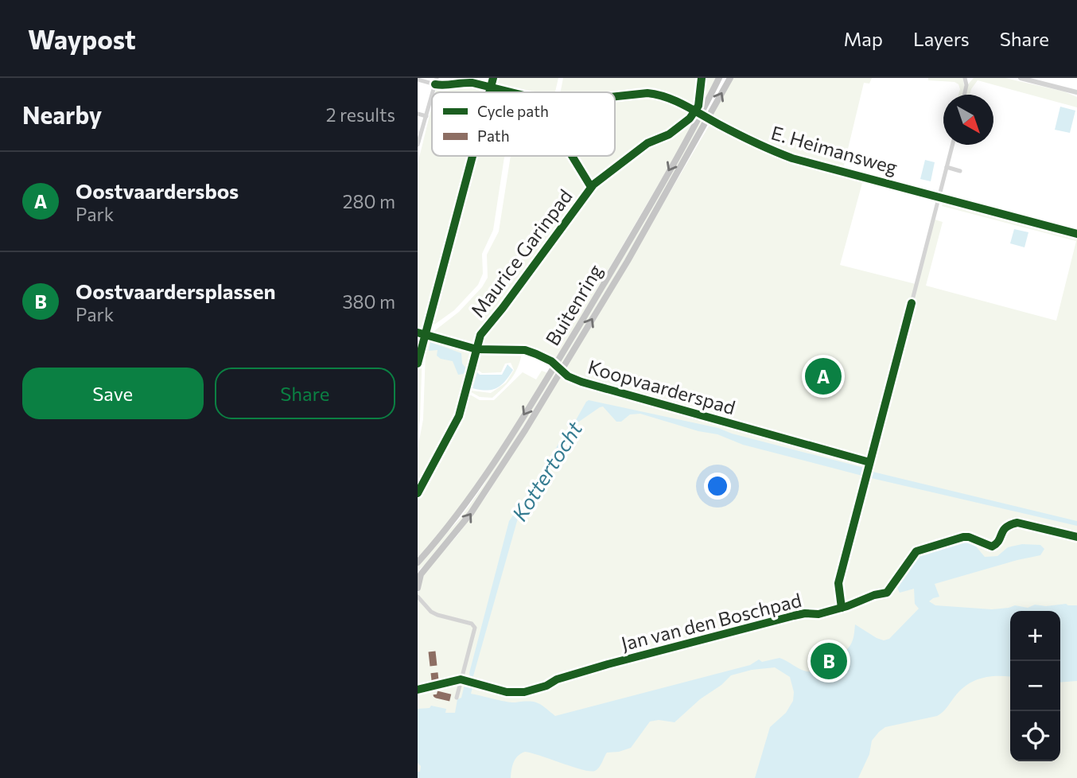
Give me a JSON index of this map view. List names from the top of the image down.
{
  "streets": {
    "highway": ["Buitenring"],
    "street": ["E. Heimansweg"],
    "cycle path": ["Maurice Garinpad", "Koopvaarderspad", "Jan van den Boschpad"]
  },
  "water": ["Kottertocht"],
  "legend": ["Cycle path", "Path"],
  "north": "bottom right",
  "page": {
    "header": "Waypost",
    "nav": ["Map", "Layers", "Share"],
    "heading": ["Nearby", "2 results"],
    "list": [
      {
        "mark": "A",
        "name": "Oostvaardersbos",
        "note": "Park",
        "value": "280 m"
      },
      {
        "mark": "B",
        "name": "Oostvaardersplassen",
        "note": "Park",
        "value": "380 m"
      }
    ],
    "buttons": ["Save", "Share"],
    "pins": ["A", "B"],
    "map_buttons": ["+", "−"]
  }
}
